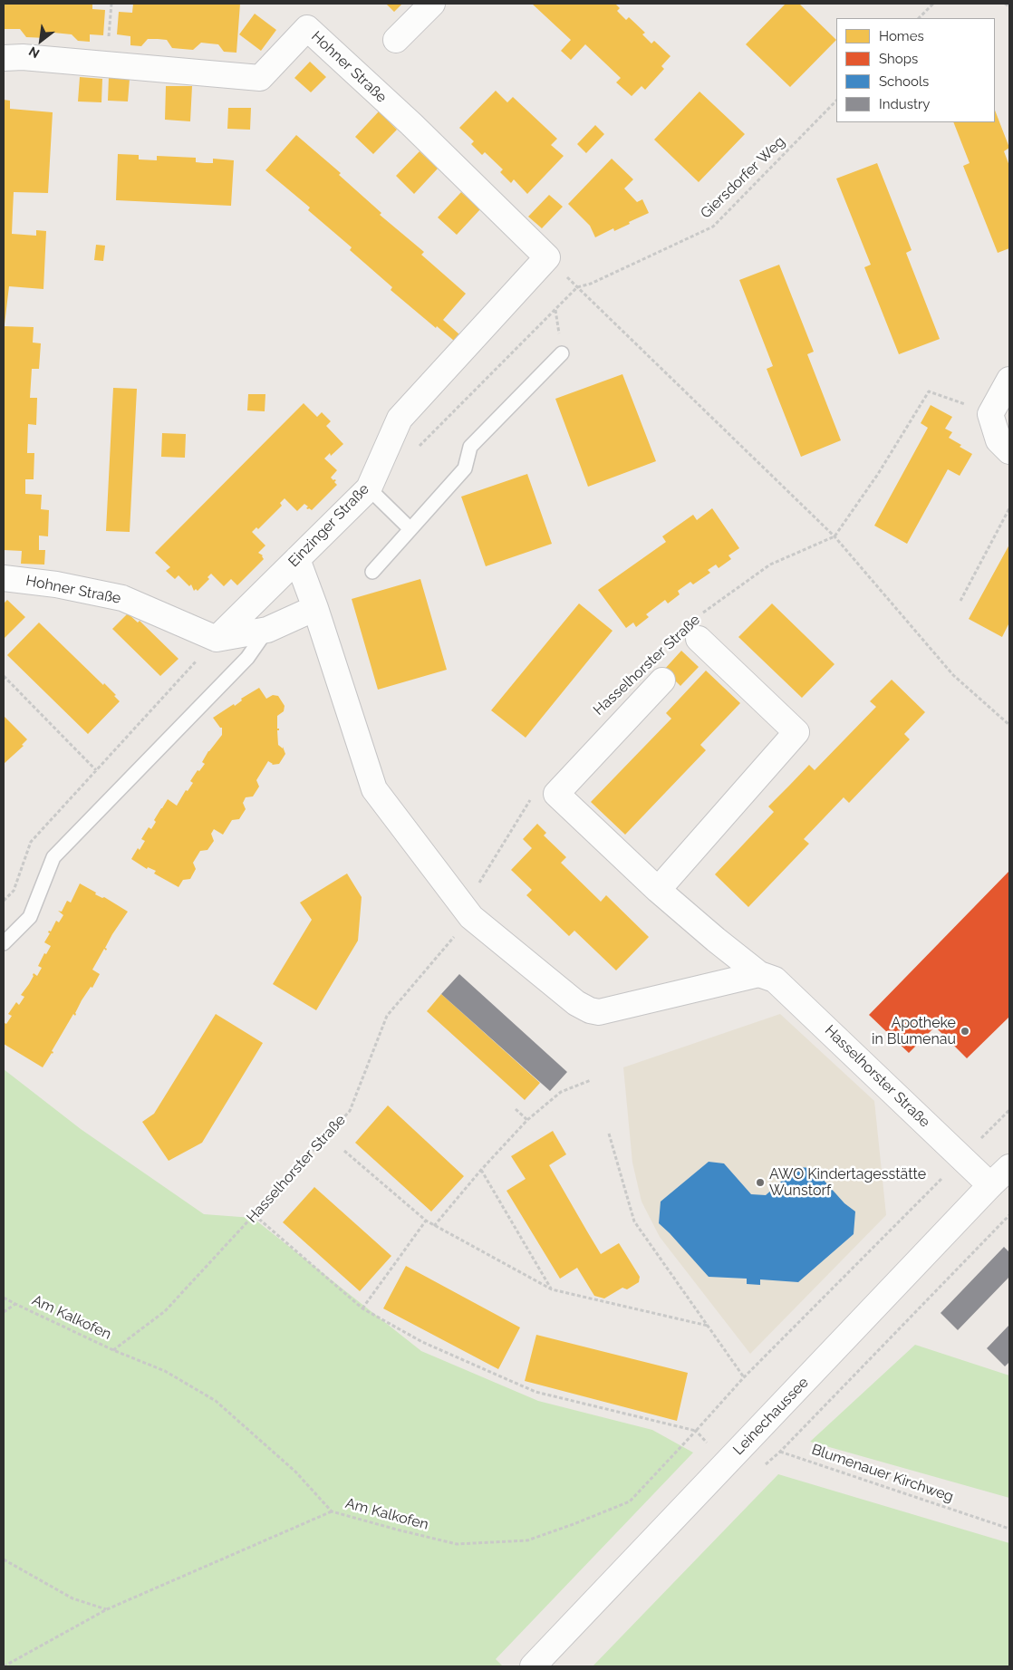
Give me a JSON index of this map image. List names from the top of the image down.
{
  "streets": {
    "street": [
      "Hohner Straße",
      "Einzinger Straße",
      "Hasselhorster Straße",
      "Leinechaussee"
    ],
    "path": ["Giersdorfer Weg", "Am Kalkofen", "Blumenauer Kirchweg"]
  },
  "crossings": [
    ["Hohner Straße", "Einzinger Straße"],
    ["Hasselhorster Straße", "Am Kalkofen"],
    ["Hasselhorster Straße", "Leinechaussee"],
    ["Leinechaussee", "Blumenauer Kirchweg"]
  ],
  "places": ["Apotheke in Blumenau", "AWO Kindertagesstätte Wunstorf"],
  "legend": [
    "Homes",
    "Shops",
    "Schools",
    "Industry"
  ],
  "north": "bottom left"
}
